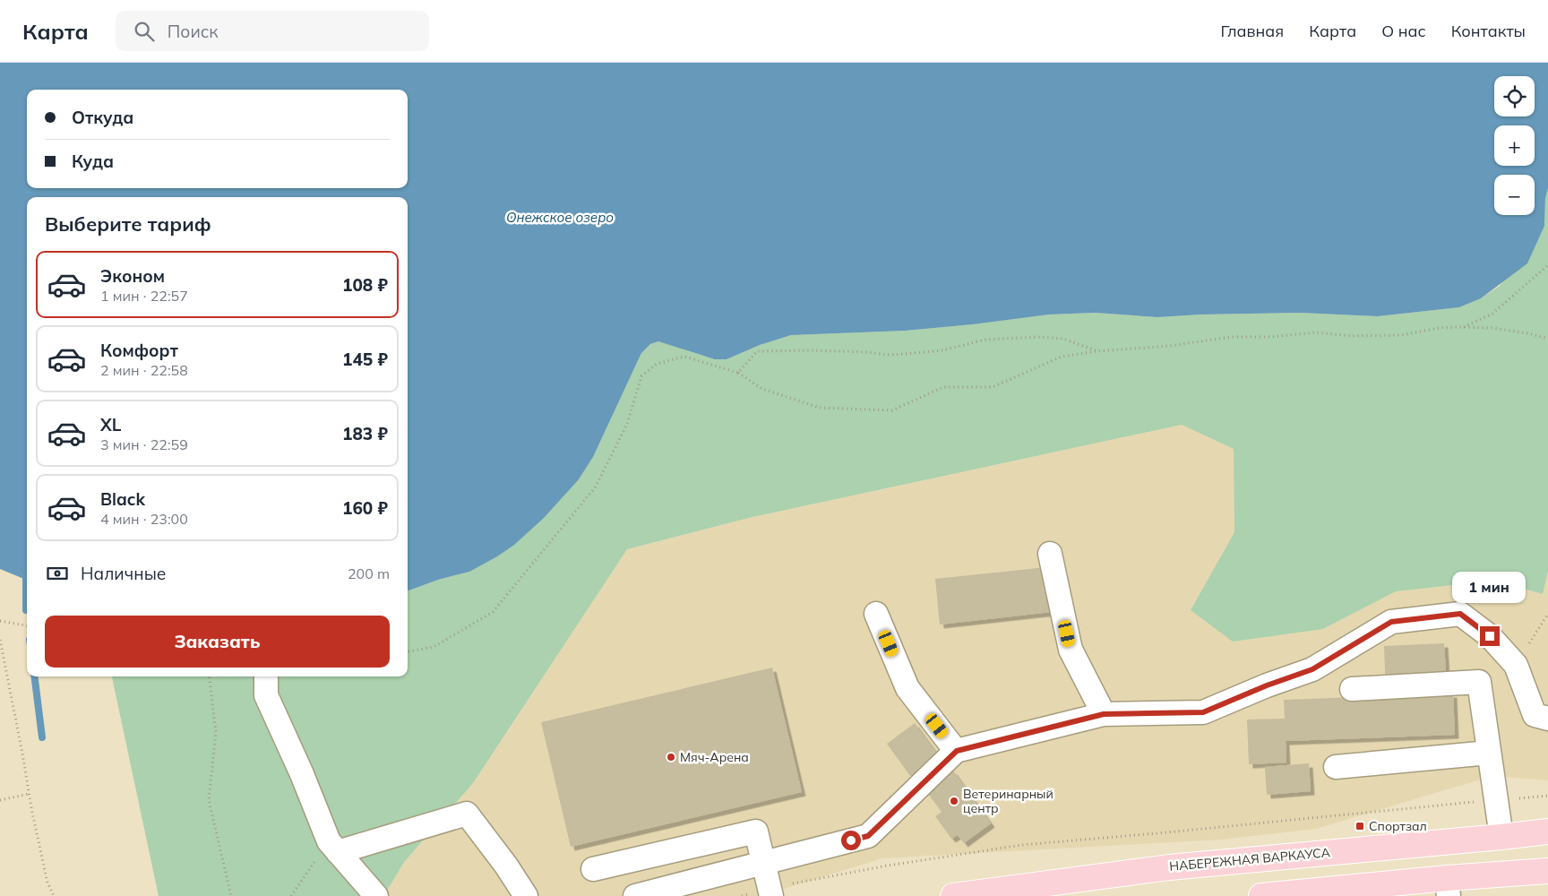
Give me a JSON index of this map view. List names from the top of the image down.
{
  "streets": {
    "main road": ["НАБЕРЕЖНАЯ ВАРКАУСА"]
  },
  "water": ["Онежское озеро"],
  "places": {
    "other": ["Мяч-Арена", "Ветеринарный центр"],
    "transit": ["Спортзал"]
  },
  "page": {
    "header": "Карта",
    "search": "Поиск",
    "nav": [
      "Главная",
      "Карта",
      "О нас",
      "Контакты"
    ],
    "map_buttons": ["+", "−"],
    "banner": ["Откуда", "Куда"],
    "heading": "Выберите тариф",
    "list": [
      {
        "name": "Эконом",
        "note": "1 мин · 22:57",
        "value": "108 ₽"
      },
      {
        "name": "Комфорт",
        "note": "2 мин · 22:58",
        "value": "145 ₽"
      },
      {
        "name": "XL",
        "note": "3 мин · 22:59",
        "value": "183 ₽"
      },
      {
        "name": "Black",
        "note": "4 мин · 23:00",
        "value": "160 ₽"
      }
    ],
    "pay": ["Наличные", "200 m"],
    "bubble": "1 мин",
    "buttons": "Заказать"
  }
}
